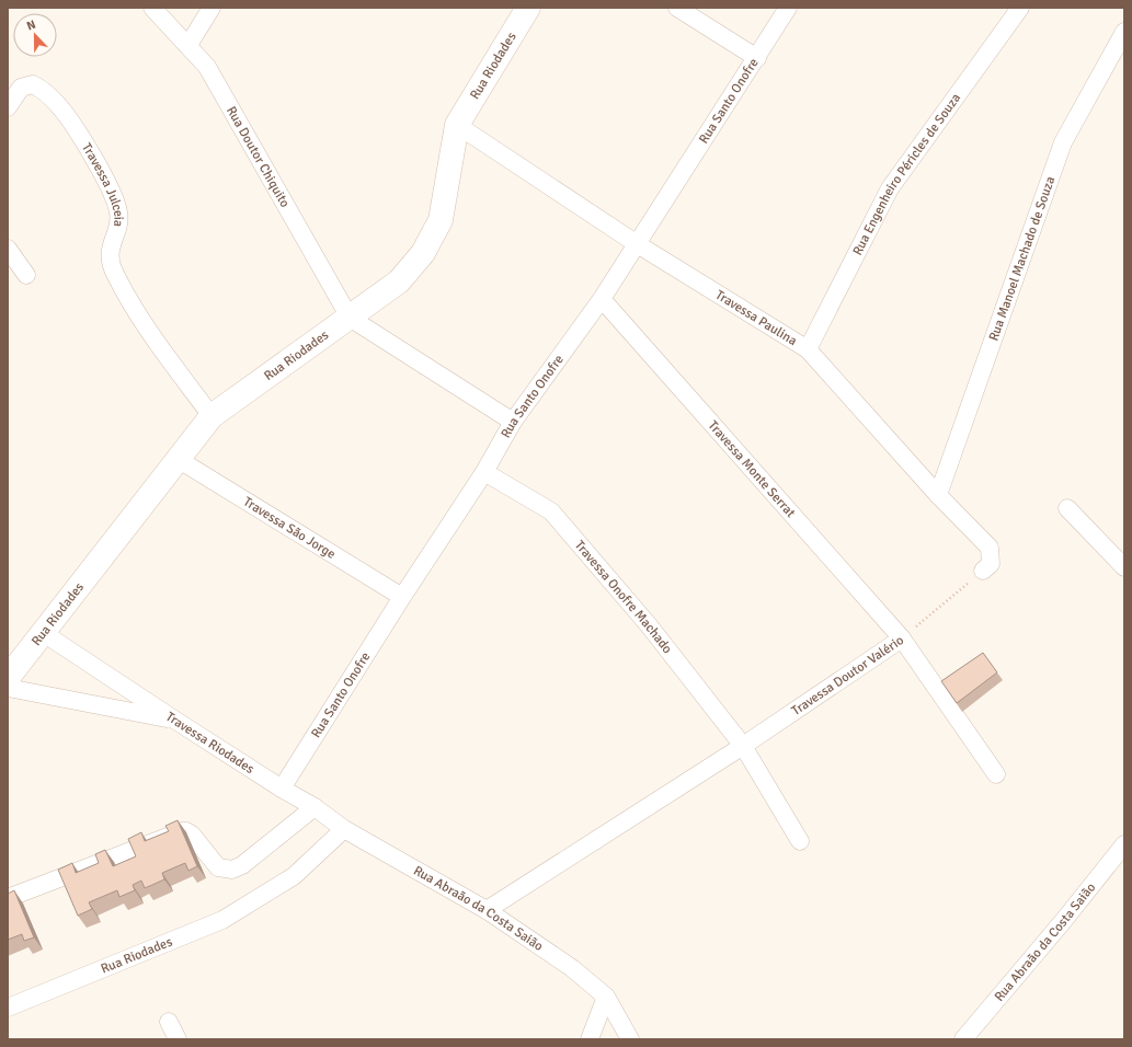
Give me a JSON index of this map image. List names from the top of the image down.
{
  "streets": {
    "street": [
      "Rua Riodades",
      "Rua Santo Onofre",
      "Rua Doutor Chiquito",
      "Rua Engenheiro Péricles de Souza",
      "Travessa Julceia",
      "Rua Manoel Machado de Souza",
      "Travessa Paulina",
      "Travessa Monte Serrat",
      "Travessa São Jorge",
      "Travessa Onofre Machado",
      "Travessa Doutor Valério",
      "Travessa Riodades",
      "Rua Abraão da Costa Saião"
    ]
  },
  "crossings": [
    ["Rua Riodades", "Rua Doutor Chiquito"],
    ["Rua Riodades", "Travessa Julceia"],
    ["Rua Riodades", "Travessa Paulina"],
    ["Rua Riodades", "Travessa São Jorge"],
    ["Rua Riodades", "Travessa Riodades"],
    ["Rua Riodades", "Rua Abraão da Costa Saião"],
    ["Rua Santo Onofre", "Travessa Paulina"],
    ["Rua Santo Onofre", "Travessa Monte Serrat"],
    ["Rua Santo Onofre", "Travessa São Jorge"],
    ["Rua Santo Onofre", "Travessa Onofre Machado"],
    ["Rua Santo Onofre", "Travessa Riodades"],
    ["Rua Engenheiro Péricles de Souza", "Travessa Paulina"],
    ["Rua Manoel Machado de Souza", "Travessa Paulina"],
    ["Travessa Monte Serrat", "Travessa Doutor Valério"],
    ["Travessa Onofre Machado", "Travessa Doutor Valério"],
    ["Travessa Doutor Valério", "Rua Abraão da Costa Saião"],
    ["Travessa Riodades", "Rua Abraão da Costa Saião"]
  ],
  "north": "top"
}
